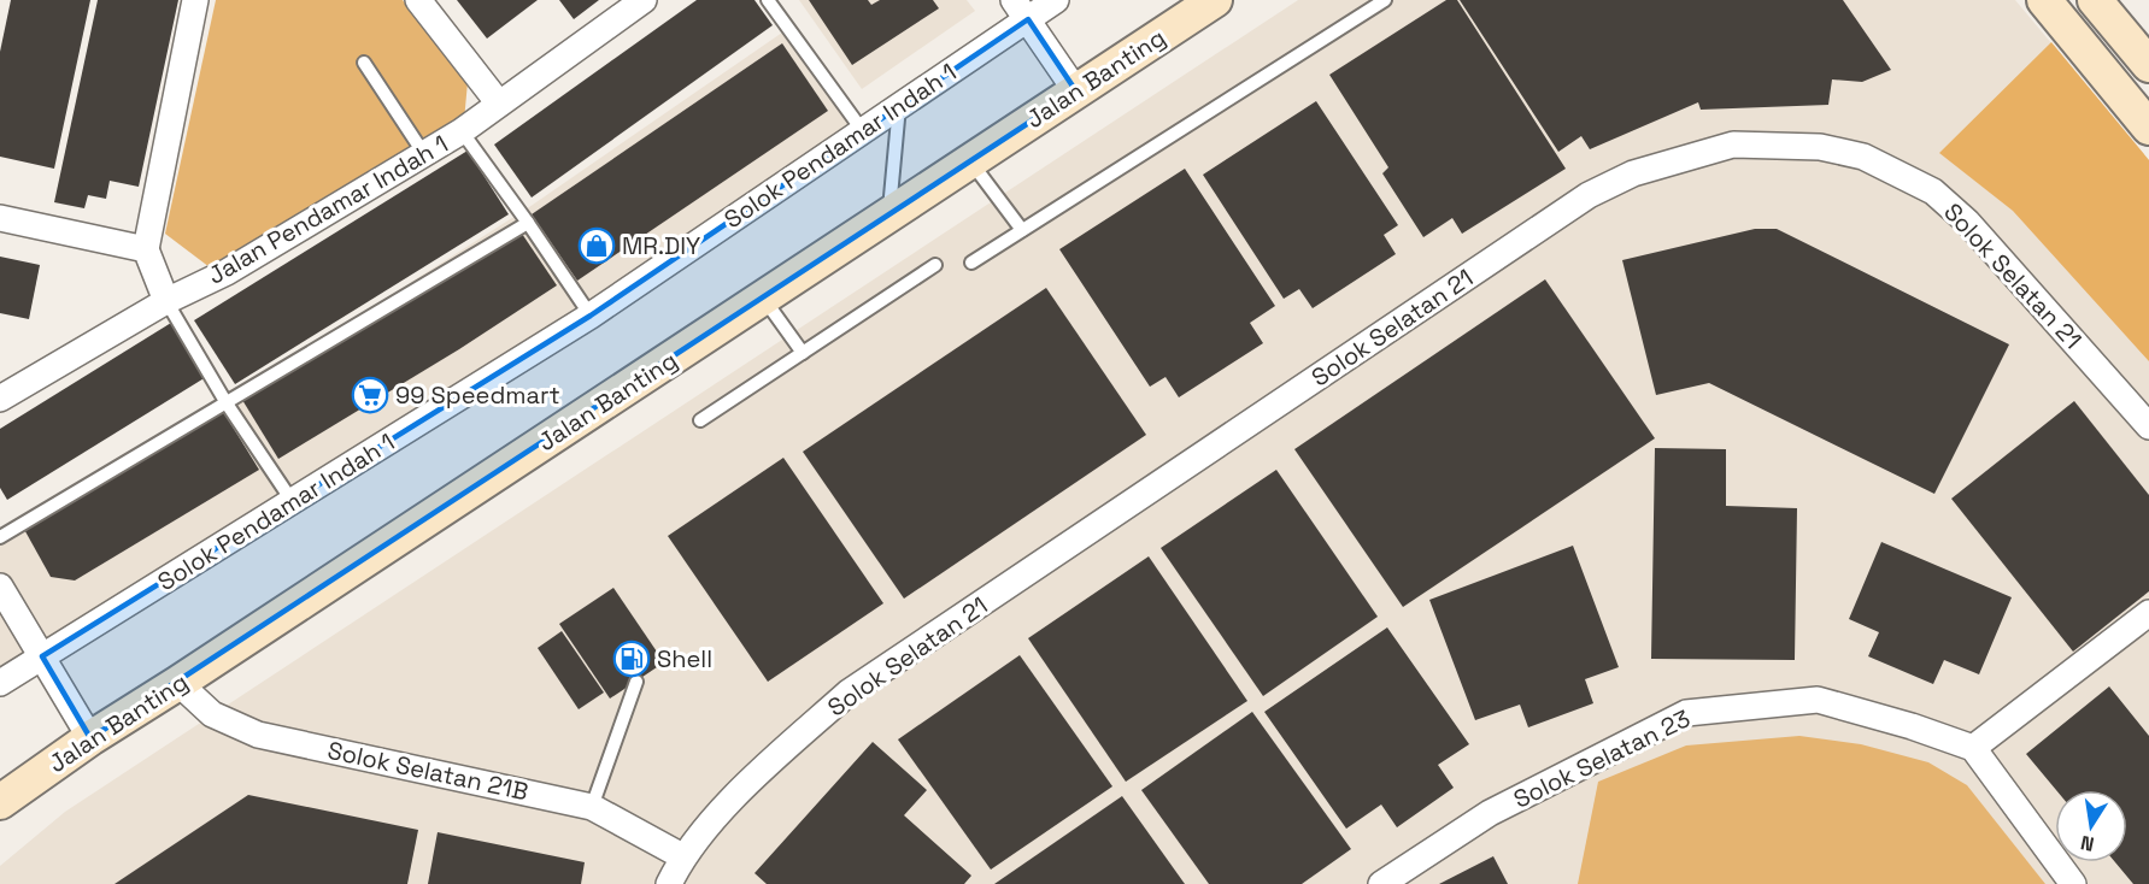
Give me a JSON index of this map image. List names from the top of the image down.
{
  "streets": {
    "main road": ["Jalan Banting"],
    "street": [
      "Solok Pendamar Indah 1",
      "Jalan Pendamar Indah 1",
      "Solok Selatan 21",
      "Solok Selatan 23",
      "Solok Selatan 21B"
    ]
  },
  "crossings": [
    ["Jalan Banting", "Solok Selatan 21B"],
    ["Solok Selatan 21", "Solok Selatan 21B"]
  ],
  "places": {
    "shop": ["MR.DIY"],
    "supermarket": ["99 Speedmart"],
    "fuel station": ["Shell"]
  },
  "north": "bottom"
}
